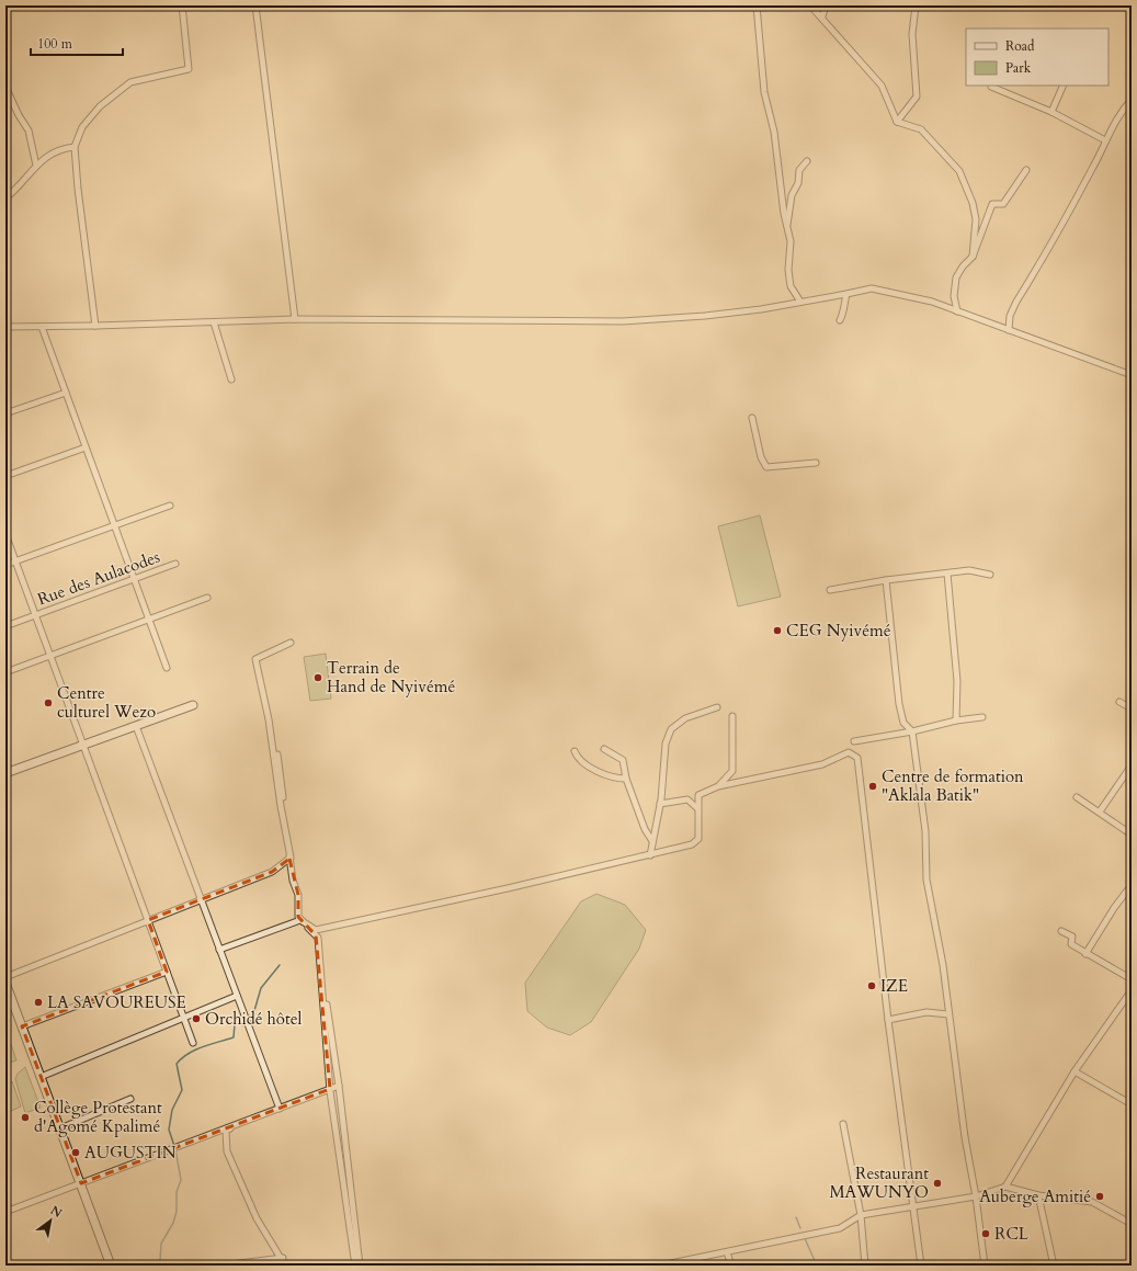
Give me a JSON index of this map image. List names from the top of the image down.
{
  "streets": {
    "street": ["Rue des Aulacodes"]
  },
  "places": [
    "CEG Nyivémé",
    "Terrain de Hand de Nyivémé",
    "Centre culturel Wezo",
    "Centre de formation \"Aklala Batik\"",
    "IZE",
    "LA SAVOUREUSE",
    "Orchidé hôtel",
    "Collège Protestant d'Agomé Kpalimé",
    "AUGUSTIN",
    "Restaurant MAWUNYO",
    "Auberge Amitié",
    "RCL"
  ],
  "legend": ["Road", "Park"],
  "scale_bar": "100 m",
  "north": "top right"
}
